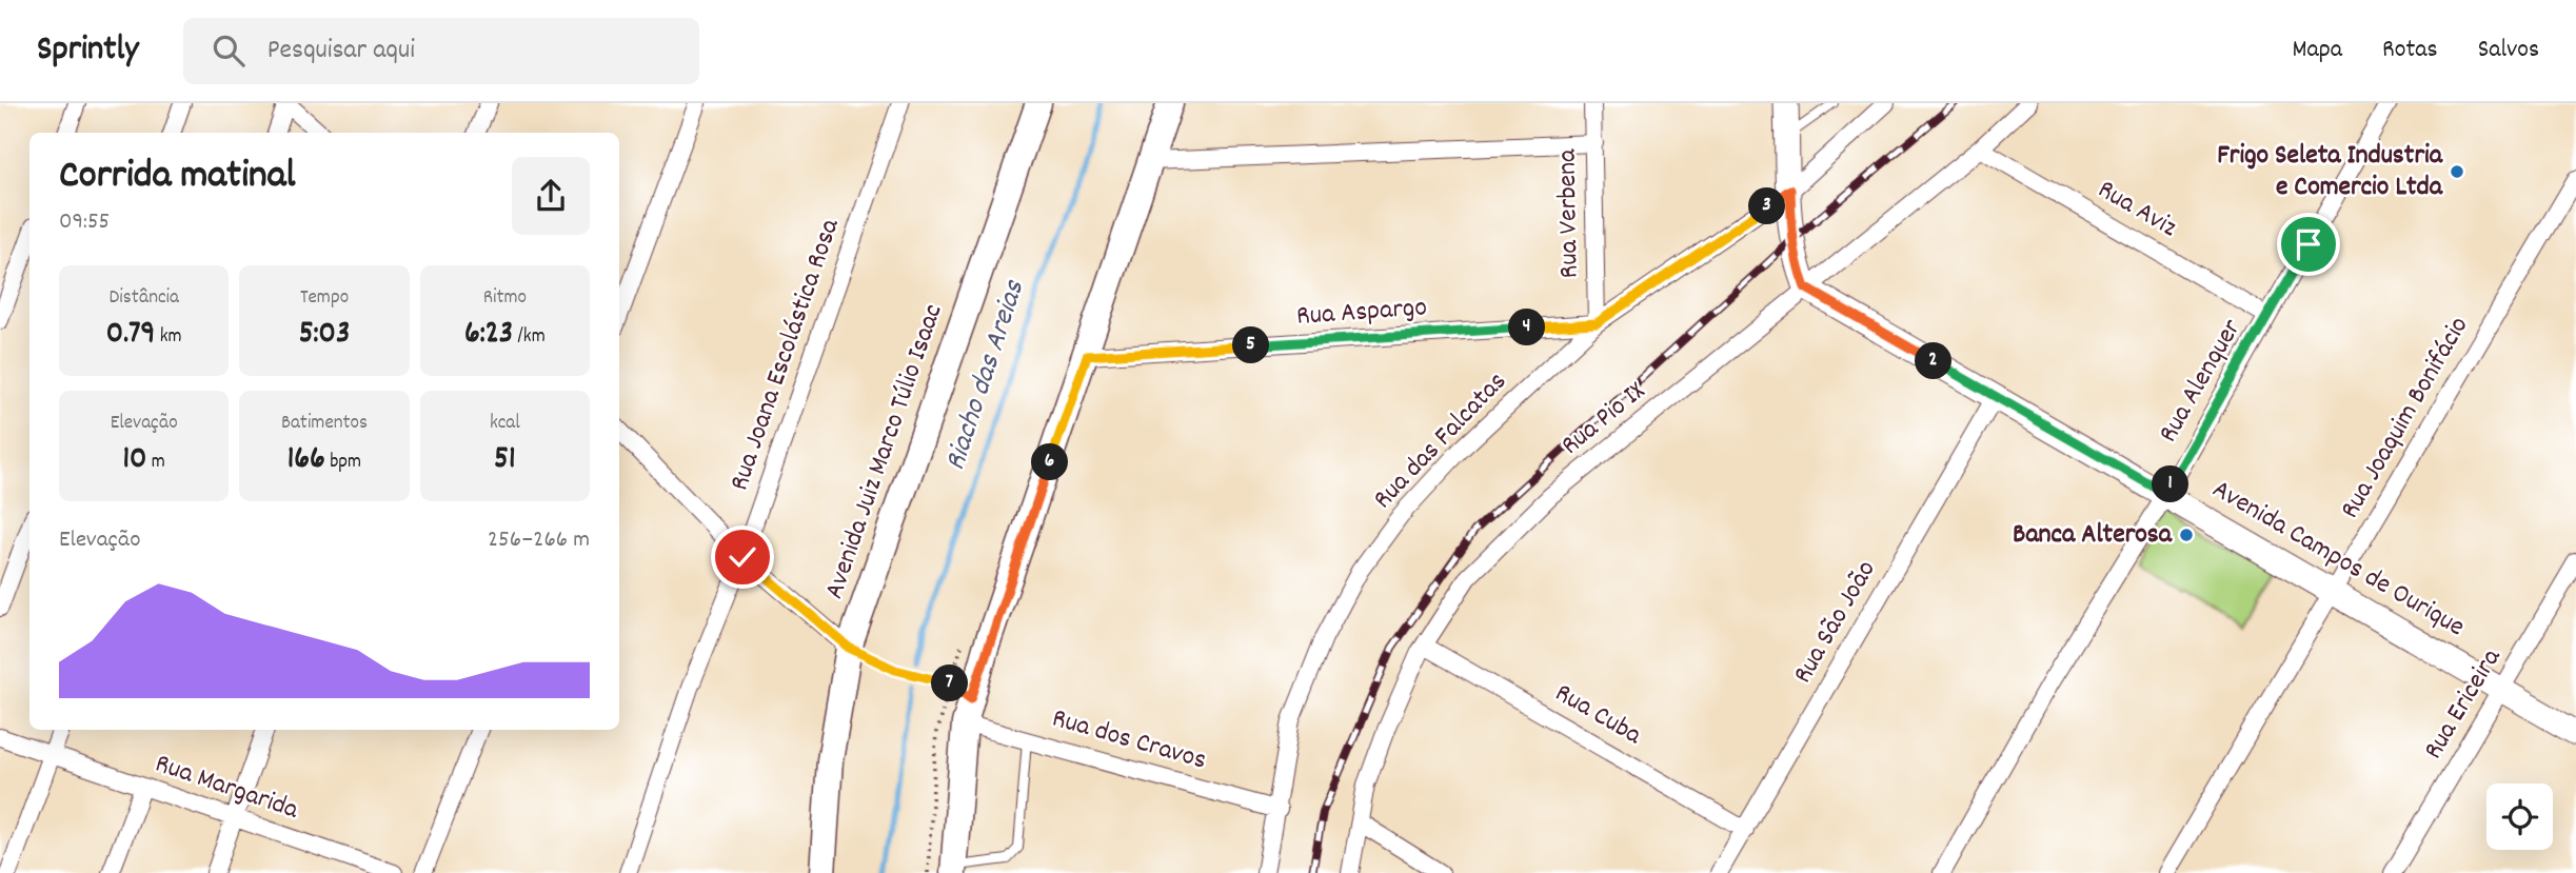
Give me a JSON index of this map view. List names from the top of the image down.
{
  "streets": {
    "main road": ["Avenida Juiz Marco Túlio Isaac", "Avenida Campos de Ourique"],
    "street": [
      "Rua Aviz",
      "Rua Verbena",
      "Rua Aspargo",
      "Rua Joana Escolástica Rosa",
      "Rua Alenquer",
      "Rua Joaquim Bonifácio",
      "Rua Pio IX",
      "Rua das Falcatas",
      "Rua São João",
      "Rua Ericeira",
      "Rua Cuba",
      "Rua dos Cravos",
      "Rua Margarida"
    ]
  },
  "crossings": [
    ["Rua Aviz", "Rua Alenquer"],
    ["Rua Aviz", "Rua Pio IX"],
    ["Rua Verbena", "Rua Aspargo"],
    ["Rua Verbena", "Rua das Falcatas"],
    ["Rua Aspargo", "Rua das Falcatas"],
    ["Rua Alenquer", "Avenida Campos de Ourique"],
    ["Rua Joaquim Bonifácio", "Avenida Campos de Ourique"],
    ["Rua Pio IX", "Avenida Campos de Ourique"],
    ["Rua Pio IX", "Rua Cuba"],
    ["Rua das Falcatas", "Rua dos Cravos"],
    ["Avenida Campos de Ourique", "Rua São João"],
    ["Avenida Campos de Ourique", "Rua Ericeira"],
    ["Rua São João", "Rua Cuba"]
  ],
  "water": ["Riacho das Areias"],
  "places": ["Frigo Seleta Industria e Comercio Ltda", "Banca Alterosa"],
  "page": {
    "header": "Sprintly",
    "search": "Pesquisar aqui",
    "nav": ["Mapa", "Rotas", "Salvos"],
    "heading": ["Corrida matinal", "09:55"],
    "pins": [
      "3",
      "4",
      "5",
      "2",
      "6",
      "1",
      "7"
    ],
    "stats": [
      ["Distância", "0.79 km"],
      ["Tempo", "5:03"],
      ["Ritmo", "6:23 /km"],
      ["Elevação", "10 m"],
      ["Batimentos", "166 bpm"],
      ["kcal", "51"]
    ],
    "chart": ["Elevação", "256–266 m"]
  }
}
